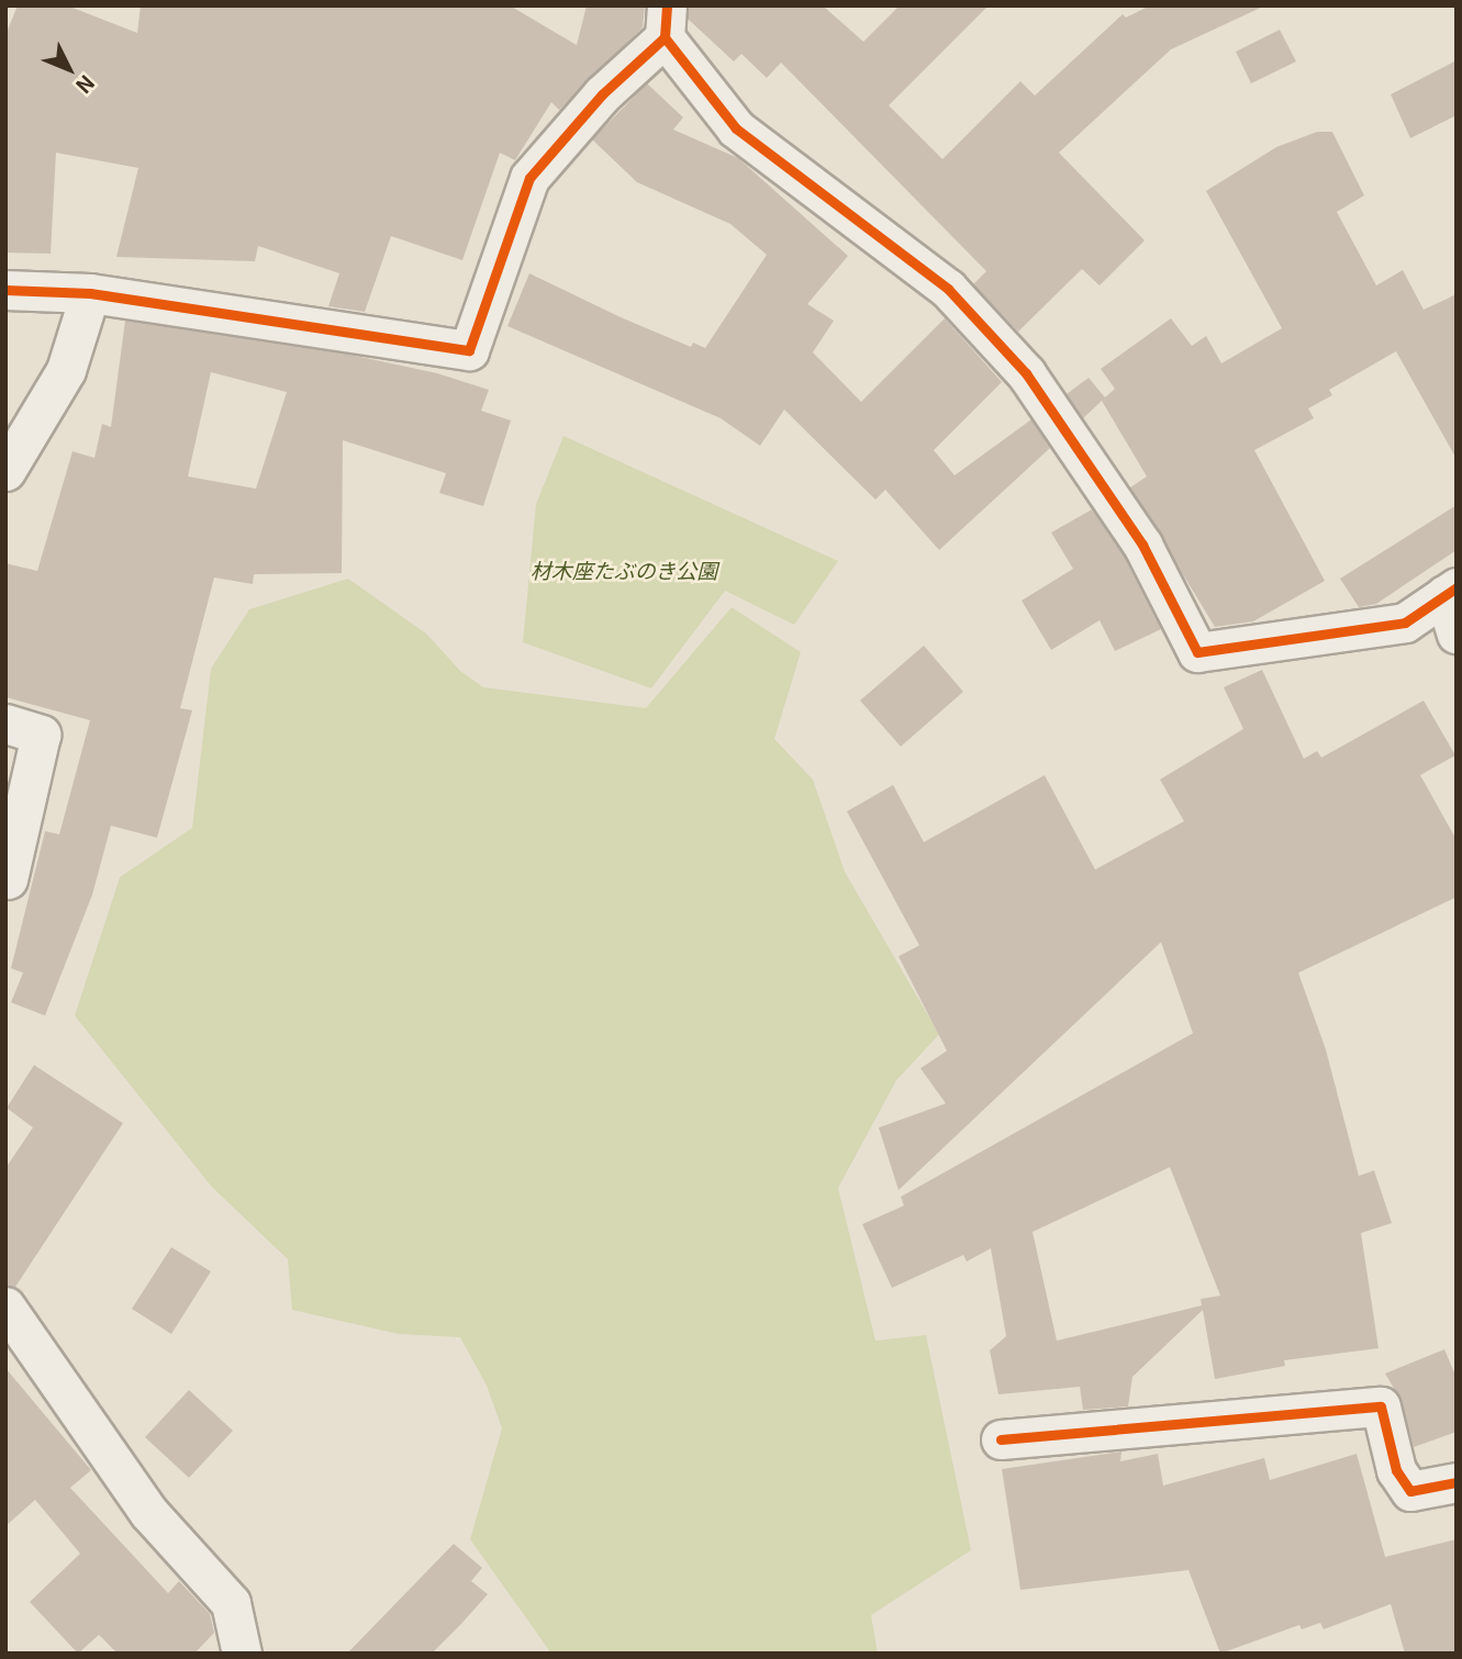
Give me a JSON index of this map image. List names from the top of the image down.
{
  "parks": ["材木座たぶのき公園"],
  "north": "bottom right"
}
